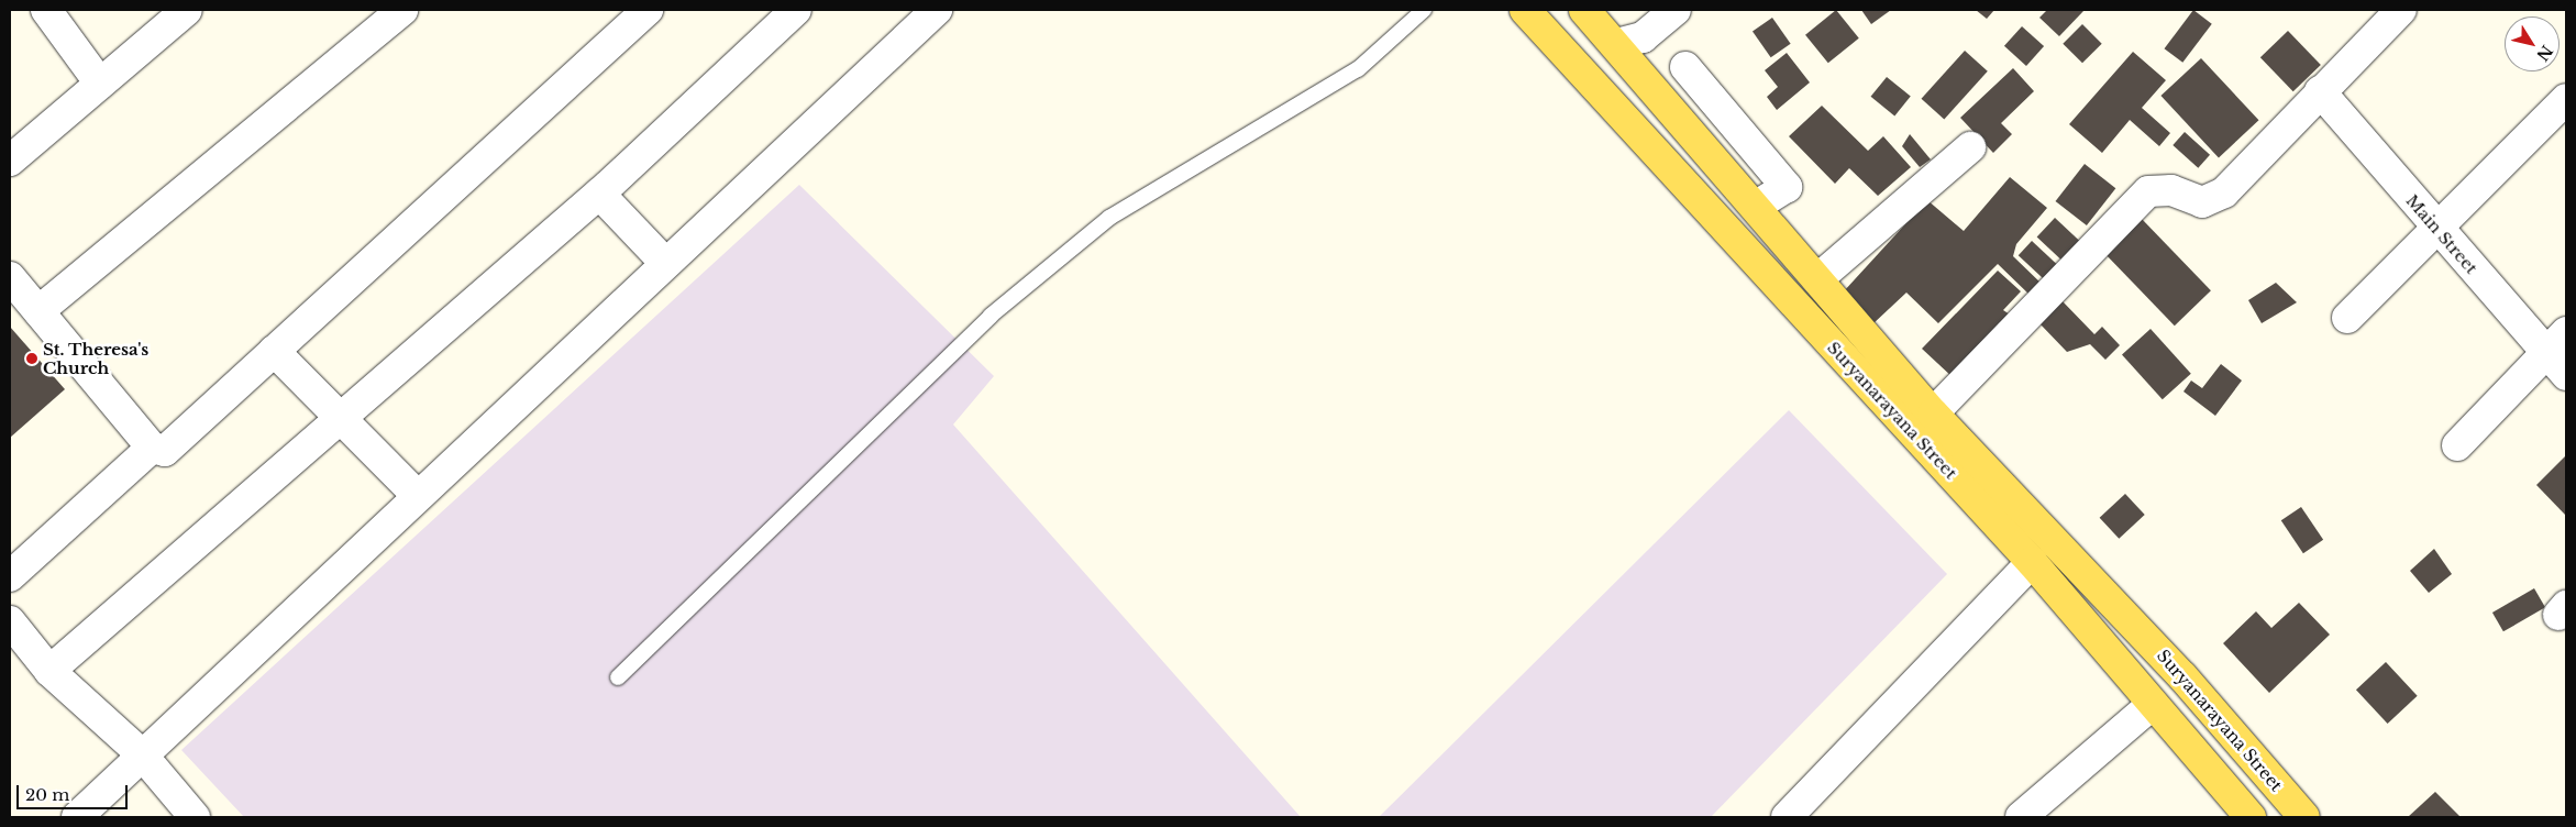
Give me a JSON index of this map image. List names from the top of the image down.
{
  "streets": {
    "main road": ["Suryanarayana Street"],
    "street": ["Main Street"]
  },
  "places": ["St. Theresa's Church"],
  "scale_bar": "20 m",
  "north": "bottom right"
}
